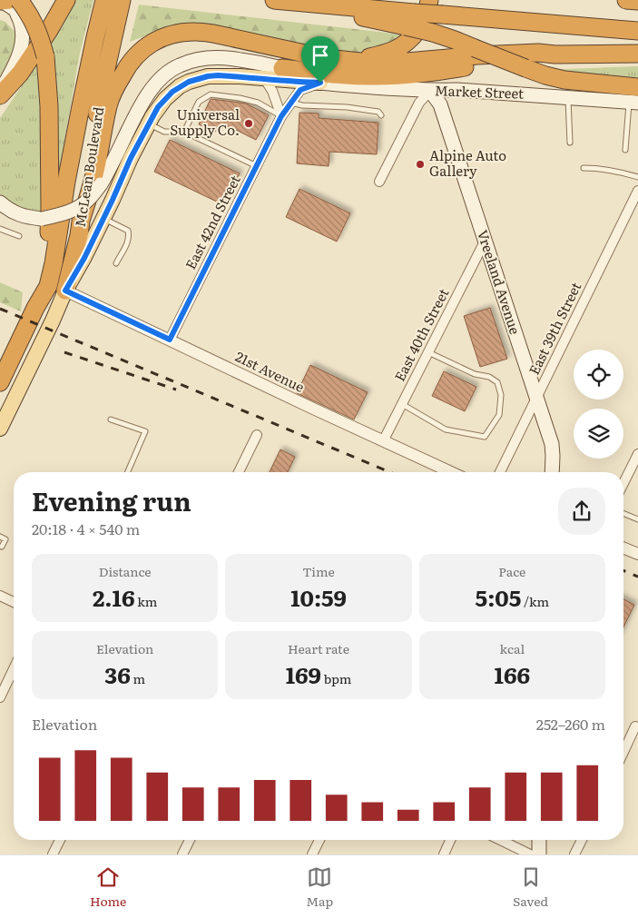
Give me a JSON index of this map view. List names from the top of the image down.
{
  "streets": {
    "highway": ["McLean Boulevard"],
    "main road": ["Market Street", "Vreeland Avenue"],
    "street": [
      "East 42nd Street",
      "East 39th Street",
      "East 40th Street",
      "21st Avenue"
    ]
  },
  "crossings": [
    ["Market Street", "East 42nd Street"],
    ["Market Street", "Vreeland Avenue"],
    ["McLean Boulevard", "21st Avenue"],
    ["East 42nd Street", "21st Avenue"],
    ["Vreeland Avenue", "East 39th Street"],
    ["Vreeland Avenue", "East 40th Street"],
    ["East 40th Street", "21st Avenue"]
  ],
  "places": ["Universal Supply Co.", "Alpine Auto Gallery"],
  "page": {
    "heading": ["Evening run", "20:18 · 4 × 540 m"],
    "stats": [
      ["Distance", "2.16 km"],
      ["Time", "10:59"],
      ["Pace", "5:05 /km"],
      ["Elevation", "36 m"],
      ["Heart rate", "169 bpm"],
      ["kcal", "166"]
    ],
    "chart": ["Elevation", "252–260 m"],
    "tabs": ["Home", "Map", "Saved"]
  }
}
